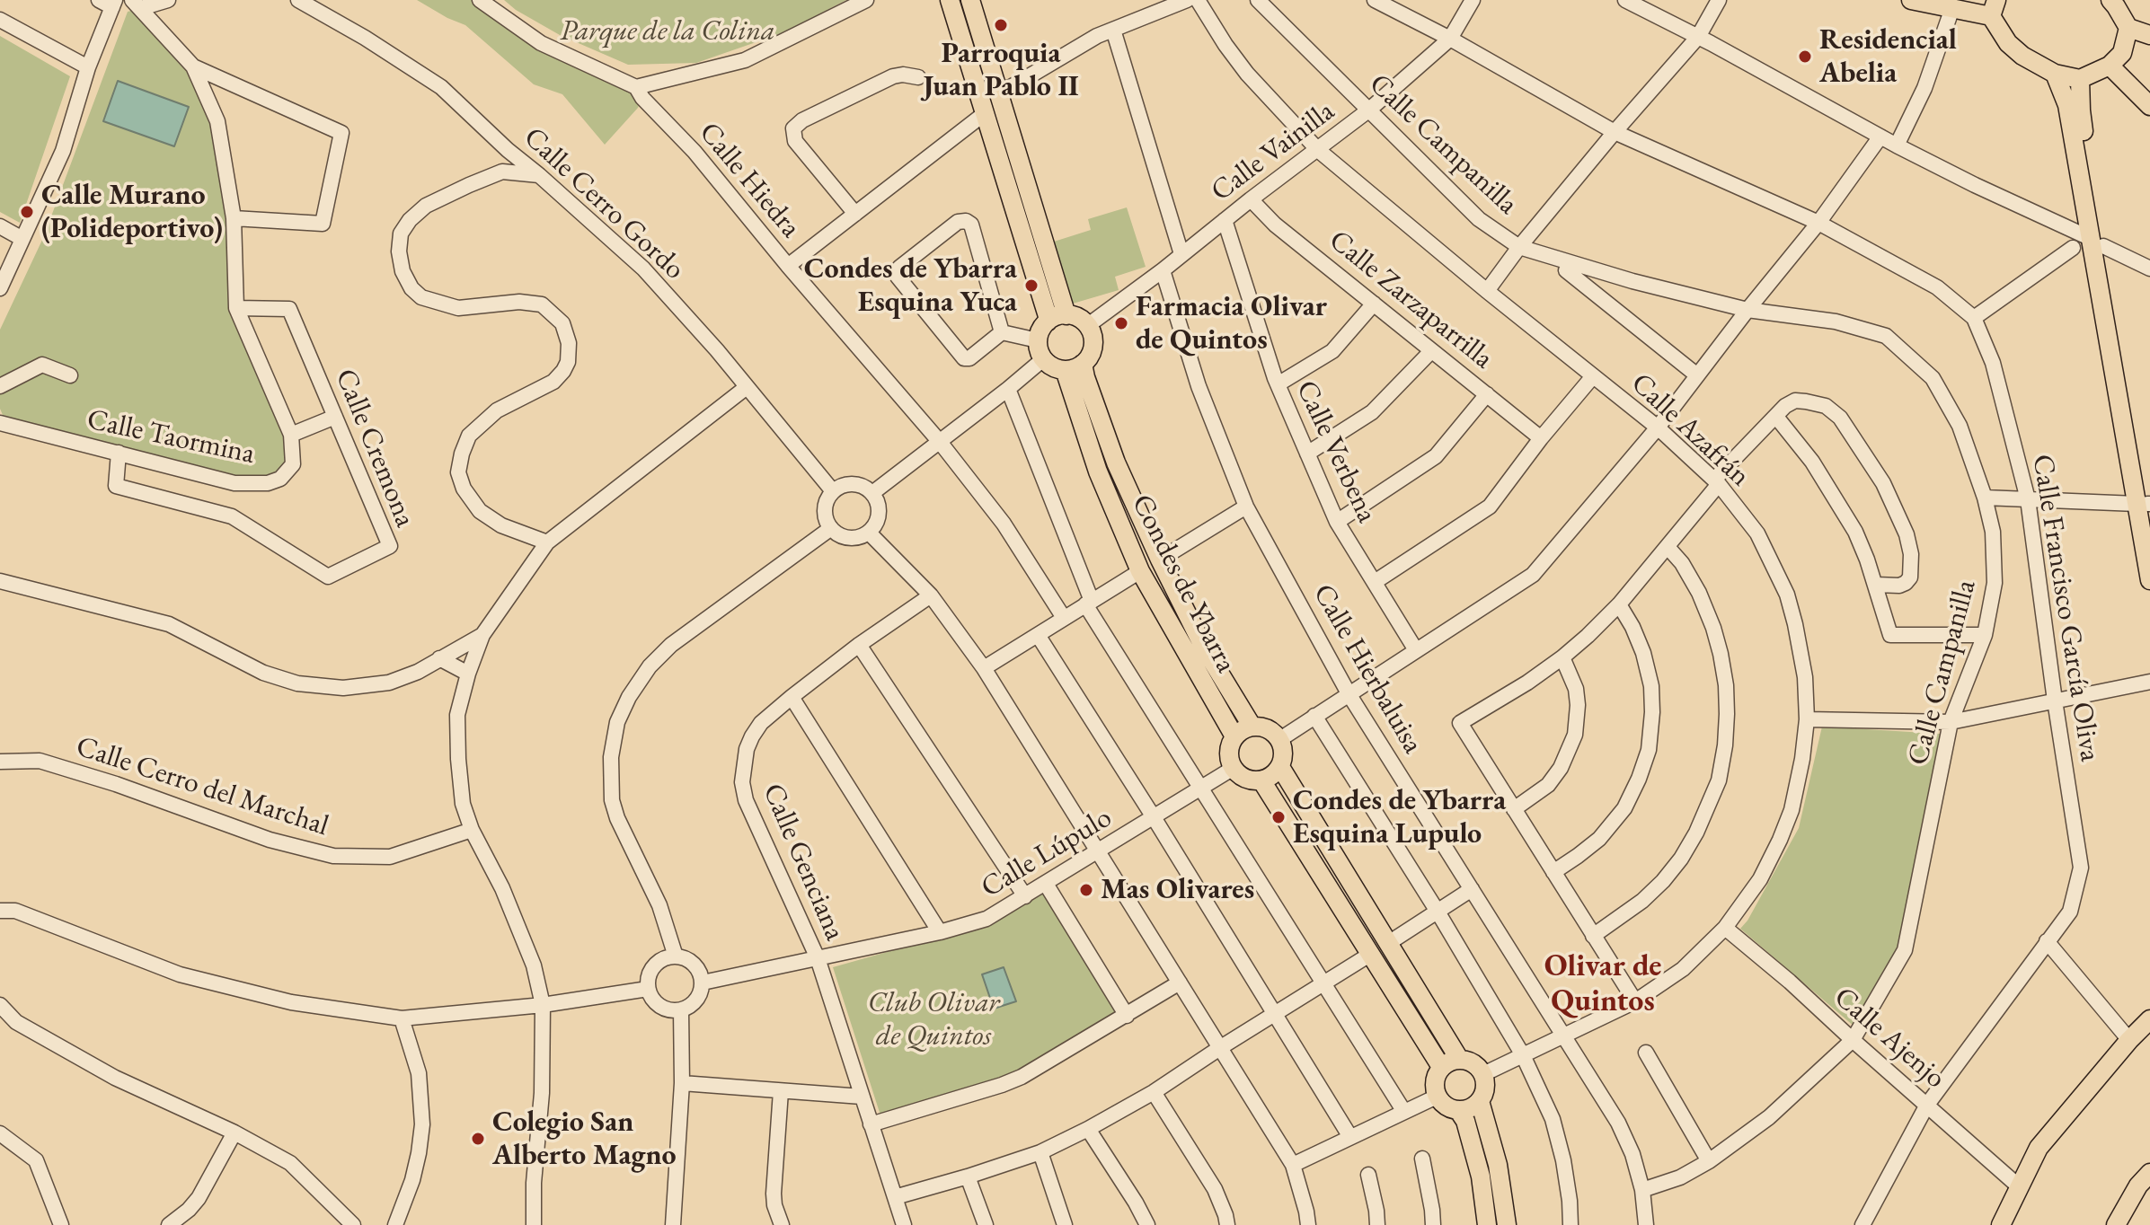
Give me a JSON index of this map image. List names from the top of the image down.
{
  "streets": {
    "main road": ["Condes de Ybarra"],
    "street": [
      "Calle Campanilla",
      "Calle Vainilla",
      "Calle Hiedra",
      "Calle Cerro Gordo",
      "Calle Zarzaparrilla",
      "Calle Azafrán",
      "Calle Taormina",
      "Calle Cremona",
      "Calle Verbena",
      "Calle Francisco García Oliva",
      "Calle Hierbaluisa",
      "Calle Cerro del Marchal",
      "Calle Lúpulo",
      "Calle Genciana",
      "Calle Ajenjo"
    ]
  },
  "crossings": [
    ["Calle Campanilla", "Calle Vainilla"],
    ["Calle Campanilla", "Calle Hierbaluisa"],
    ["Calle Campanilla", "Calle Ajenjo"],
    ["Calle Vainilla", "Calle Zarzaparrilla"],
    ["Calle Vainilla", "Calle Azafrán"],
    ["Calle Vainilla", "Calle Verbena"],
    ["Calle Vainilla", "Condes de Ybarra"],
    ["Calle Vainilla", "Calle Francisco García Oliva"],
    ["Calle Vainilla", "Calle Hierbaluisa"],
    ["Calle Azafrán", "Calle Hierbaluisa"],
    ["Calle Azafrán", "Calle Ajenjo"],
    ["Calle Taormina", "Calle Cremona"],
    ["Condes de Ybarra", "Calle Lúpulo"],
    ["Calle Francisco García Oliva", "Calle Ajenjo"],
    ["Calle Lúpulo", "Calle Genciana"]
  ],
  "districts": ["Olivar de Quintos"],
  "parks": ["Parque de la Colina", "Club Olivar de Quintos"],
  "places": [
    "Parroquia Juan Pablo II",
    "Residencial Abelia",
    "Calle Murano (Polideportivo)",
    "Condes de Ybarra Esquina Yuca",
    "Farmacia Olivar de Quintos",
    "Condes de Ybarra Esquina Lupulo",
    "Mas Olivares",
    "Colegio San Alberto Magno"
  ]
}
